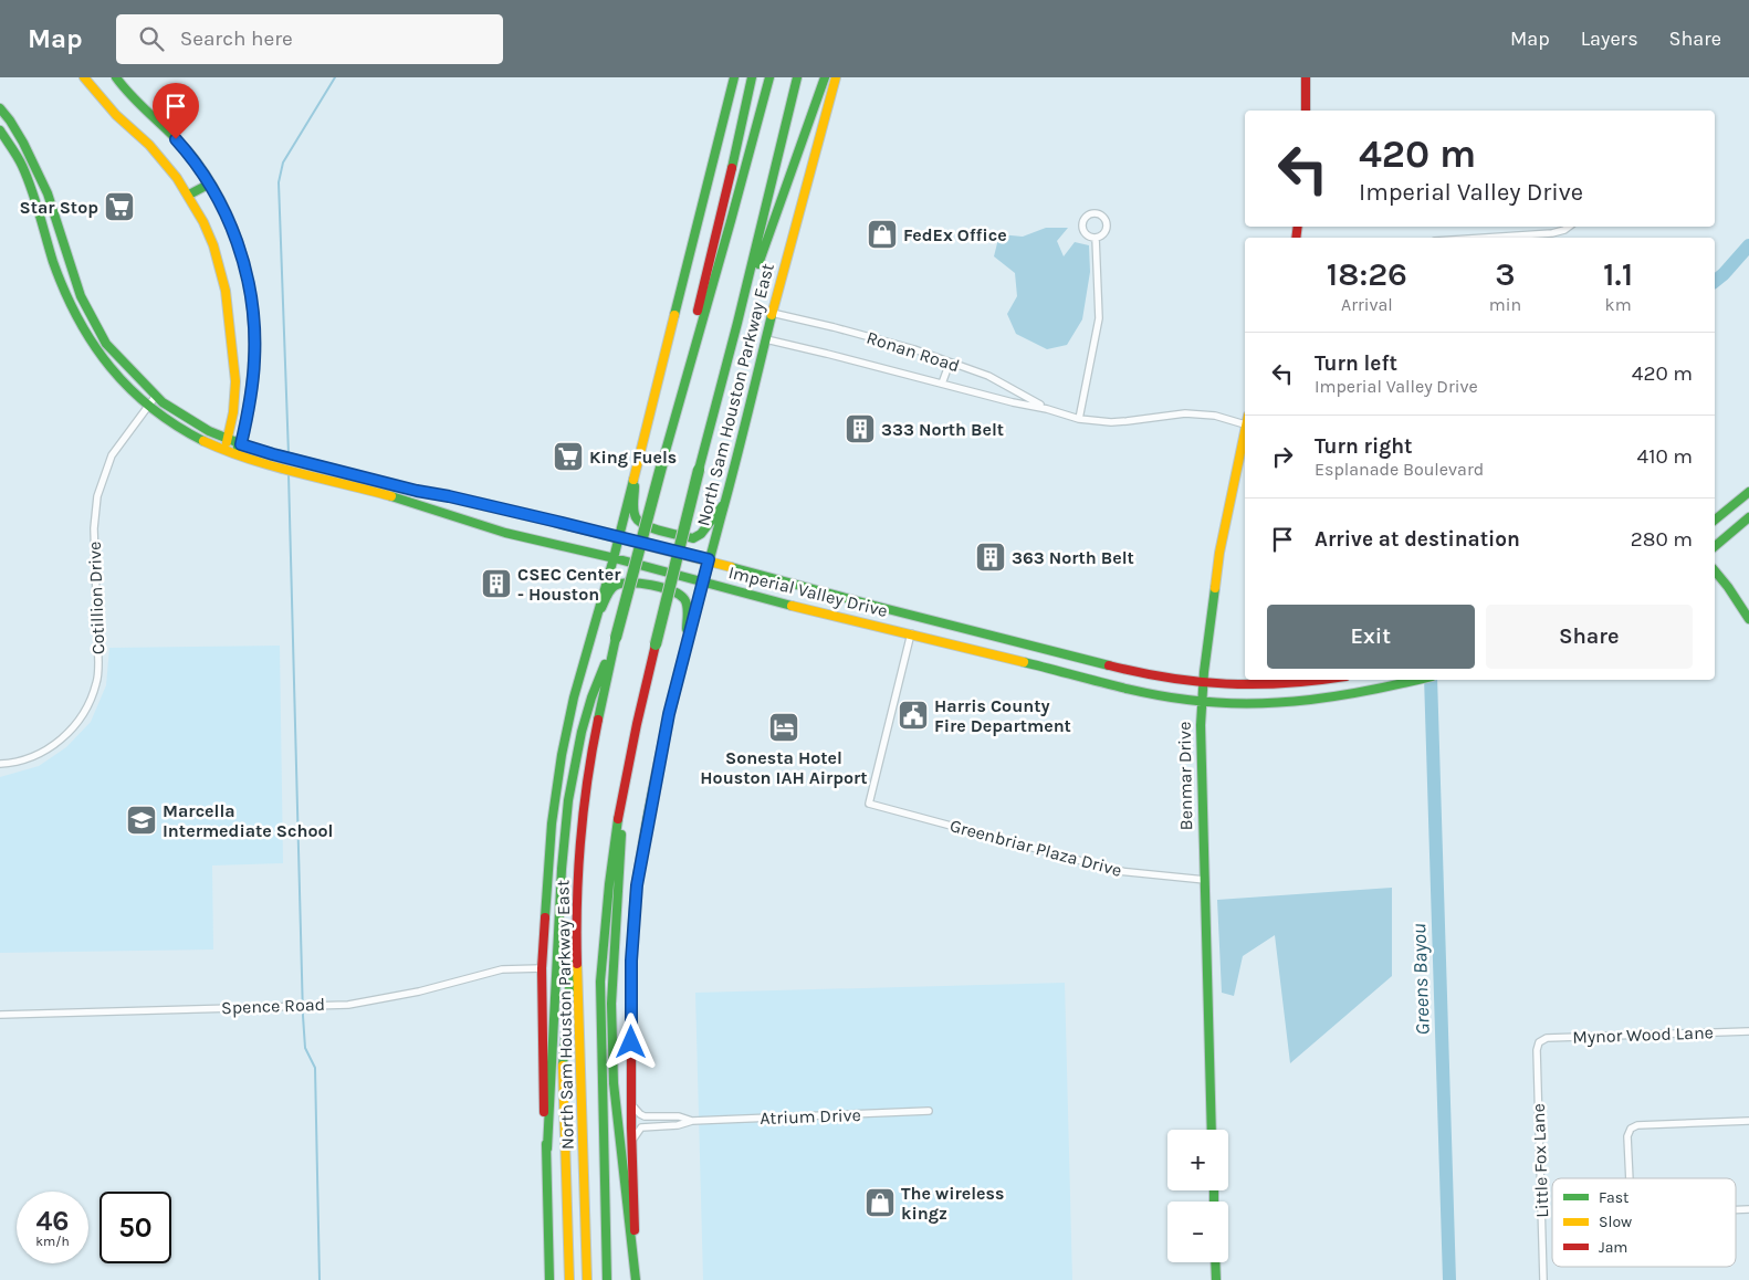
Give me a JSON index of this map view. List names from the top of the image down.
{
  "streets": {
    "main road": ["North Sam Houston Parkway East", "Imperial Valley Drive", "Benmar Drive"],
    "street": [
      "Ronan Road",
      "Cotillion Drive",
      "Greenbriar Plaza Drive",
      "Spence Road",
      "Mynor Wood Lane",
      "Atrium Drive",
      "Little Fox Lane"
    ]
  },
  "crossings": [
    ["Ronan Road", "North Sam Houston Parkway East"],
    ["North Sam Houston Parkway East", "Imperial Valley Drive"],
    ["North Sam Houston Parkway East", "Spence Road"],
    ["North Sam Houston Parkway East", "Atrium Drive"],
    ["Imperial Valley Drive", "Cotillion Drive"],
    ["Imperial Valley Drive", "Benmar Drive"],
    ["Imperial Valley Drive", "Greenbriar Plaza Drive"],
    ["Benmar Drive", "Greenbriar Plaza Drive"],
    ["Mynor Wood Lane", "Little Fox Lane"]
  ],
  "water": ["Greens Bayou"],
  "places": {
    "supermarket": ["Star Stop", "King Fuels"],
    "shop": ["FedEx Office", "The wireless kingz"],
    "building": ["333 North Belt", "363 North Belt", "CSEC Center - Houston"],
    "public building": ["Harris County Fire Department"],
    "hotel": ["Sonesta Hotel Houston IAH Airport"],
    "school or university": ["Marcella Intermediate School"]
  },
  "legend": ["Fast", "Slow", "Jam"],
  "page": {
    "header": "Map",
    "search": "Search here",
    "nav": ["Map", "Layers", "Share"],
    "turn": ["420 m", "Imperial Valley Drive"],
    "eta": [
      "18:26",
      "Arrival",
      "3",
      "min",
      "1.1",
      "km"
    ],
    "list": [
      {
        "name": "Turn left",
        "note": "Imperial Valley Drive",
        "value": "420 m"
      },
      {
        "name": "Turn right",
        "note": "Esplanade Boulevard",
        "value": "410 m"
      },
      {
        "name": "Arrive at destination",
        "value": "280 m"
      }
    ],
    "buttons": ["Exit", "Share"],
    "map_buttons": ["+", "−"],
    "speed": "46 km/h",
    "limit": "50"
  }
}
